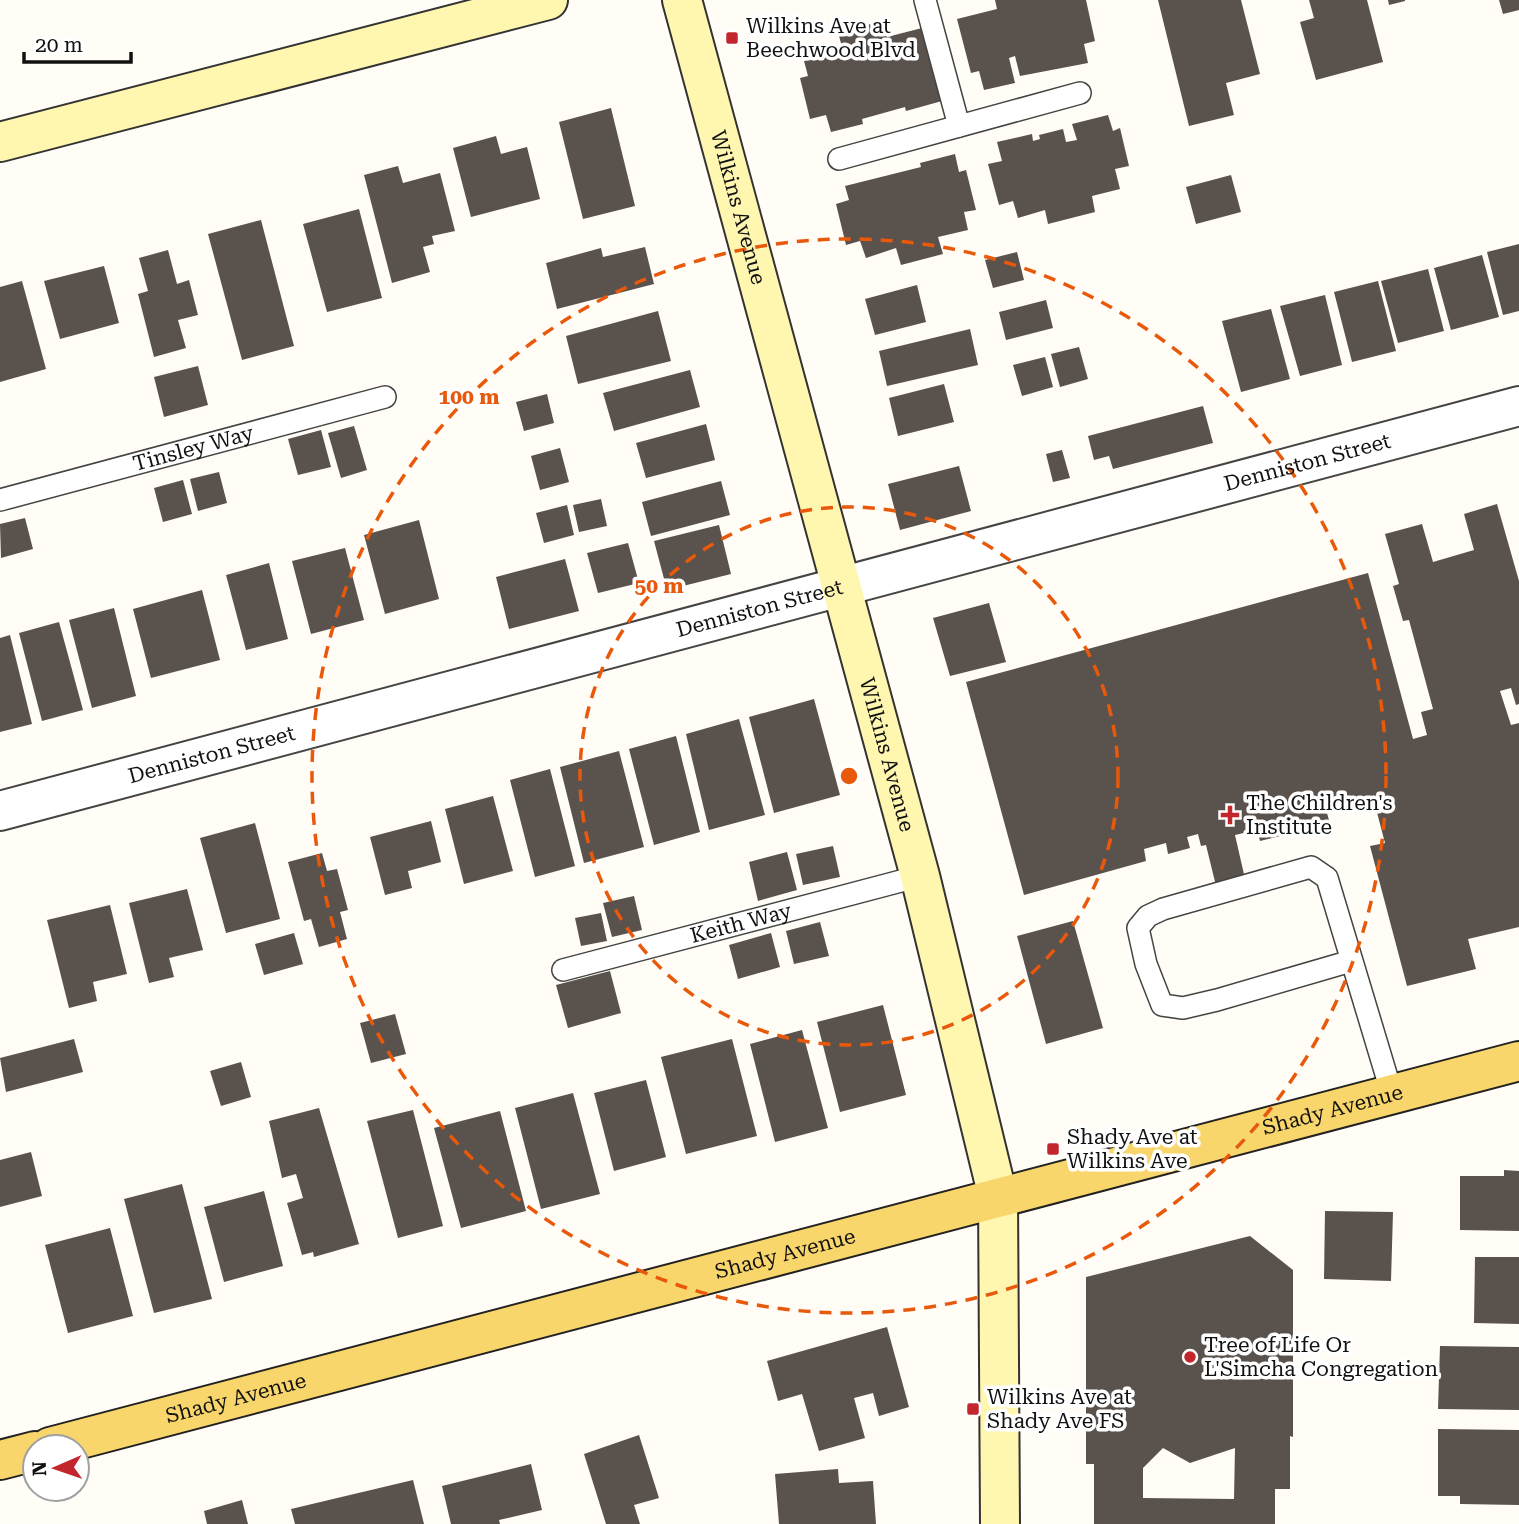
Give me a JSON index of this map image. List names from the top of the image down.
{
  "streets": {
    "main road": ["Wilkins Avenue", "Shady Avenue"],
    "street": ["Denniston Street"],
    "lane": ["Tinsley Way", "Keith Way"]
  },
  "crossings": [
    ["Wilkins Avenue", "Denniston Street"],
    ["Wilkins Avenue", "Keith Way"],
    ["Wilkins Avenue", "Shady Avenue"]
  ],
  "places": {
    "transit": ["Wilkins Ave at Beechwood Blvd", "Shady Ave at Wilkins Ave", "Wilkins Ave at Shady Ave FS"],
    "health": ["The Children's Institute"],
    "other": ["Tree of Life Or L'Simcha Congregation"]
  },
  "scale_bar": "20 m",
  "north": "left",
  "rings": ["100 m", "50 m"]
}
